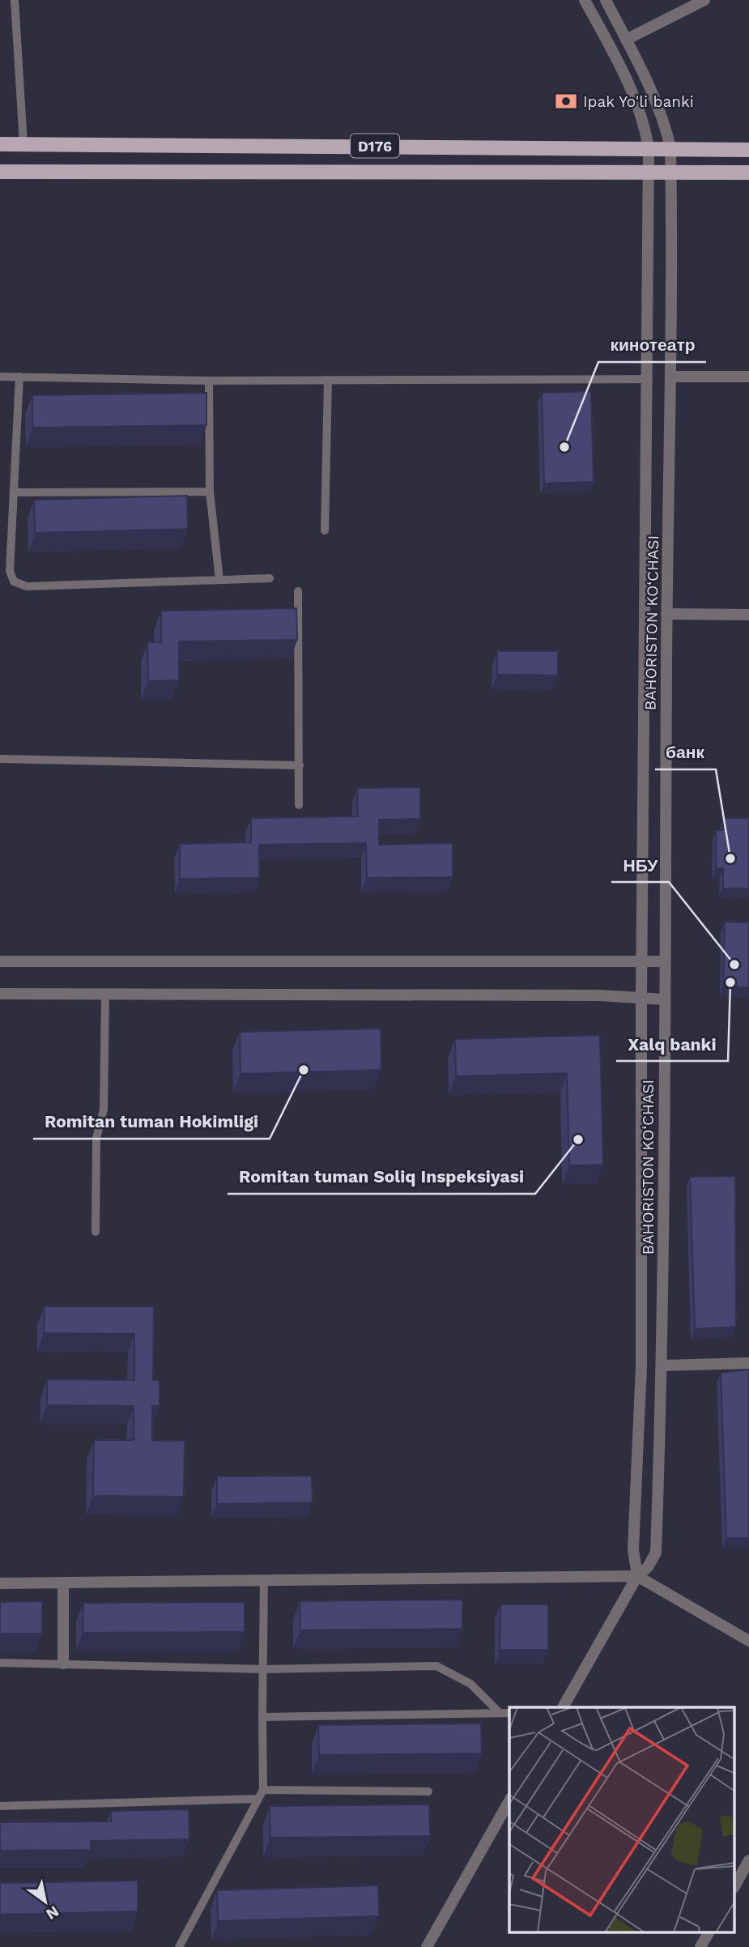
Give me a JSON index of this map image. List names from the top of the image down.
{
  "streets": {
    "main road": ["D176"],
    "street": ["BAHORISTON KO‘CHASI"]
  },
  "crossings": [
    ["D176", "BAHORISTON KO‘CHASI"]
  ],
  "places": {
    "bank": ["Ipak Yo'li banki"],
    "other": [
      "кинотеатр",
      "банк",
      "НБУ",
      "Xalq banki",
      "Romitan tuman Hokimligi",
      "Romitan tuman Soliq Inspeksiyasi"
    ]
  },
  "north": "bottom right"
}
